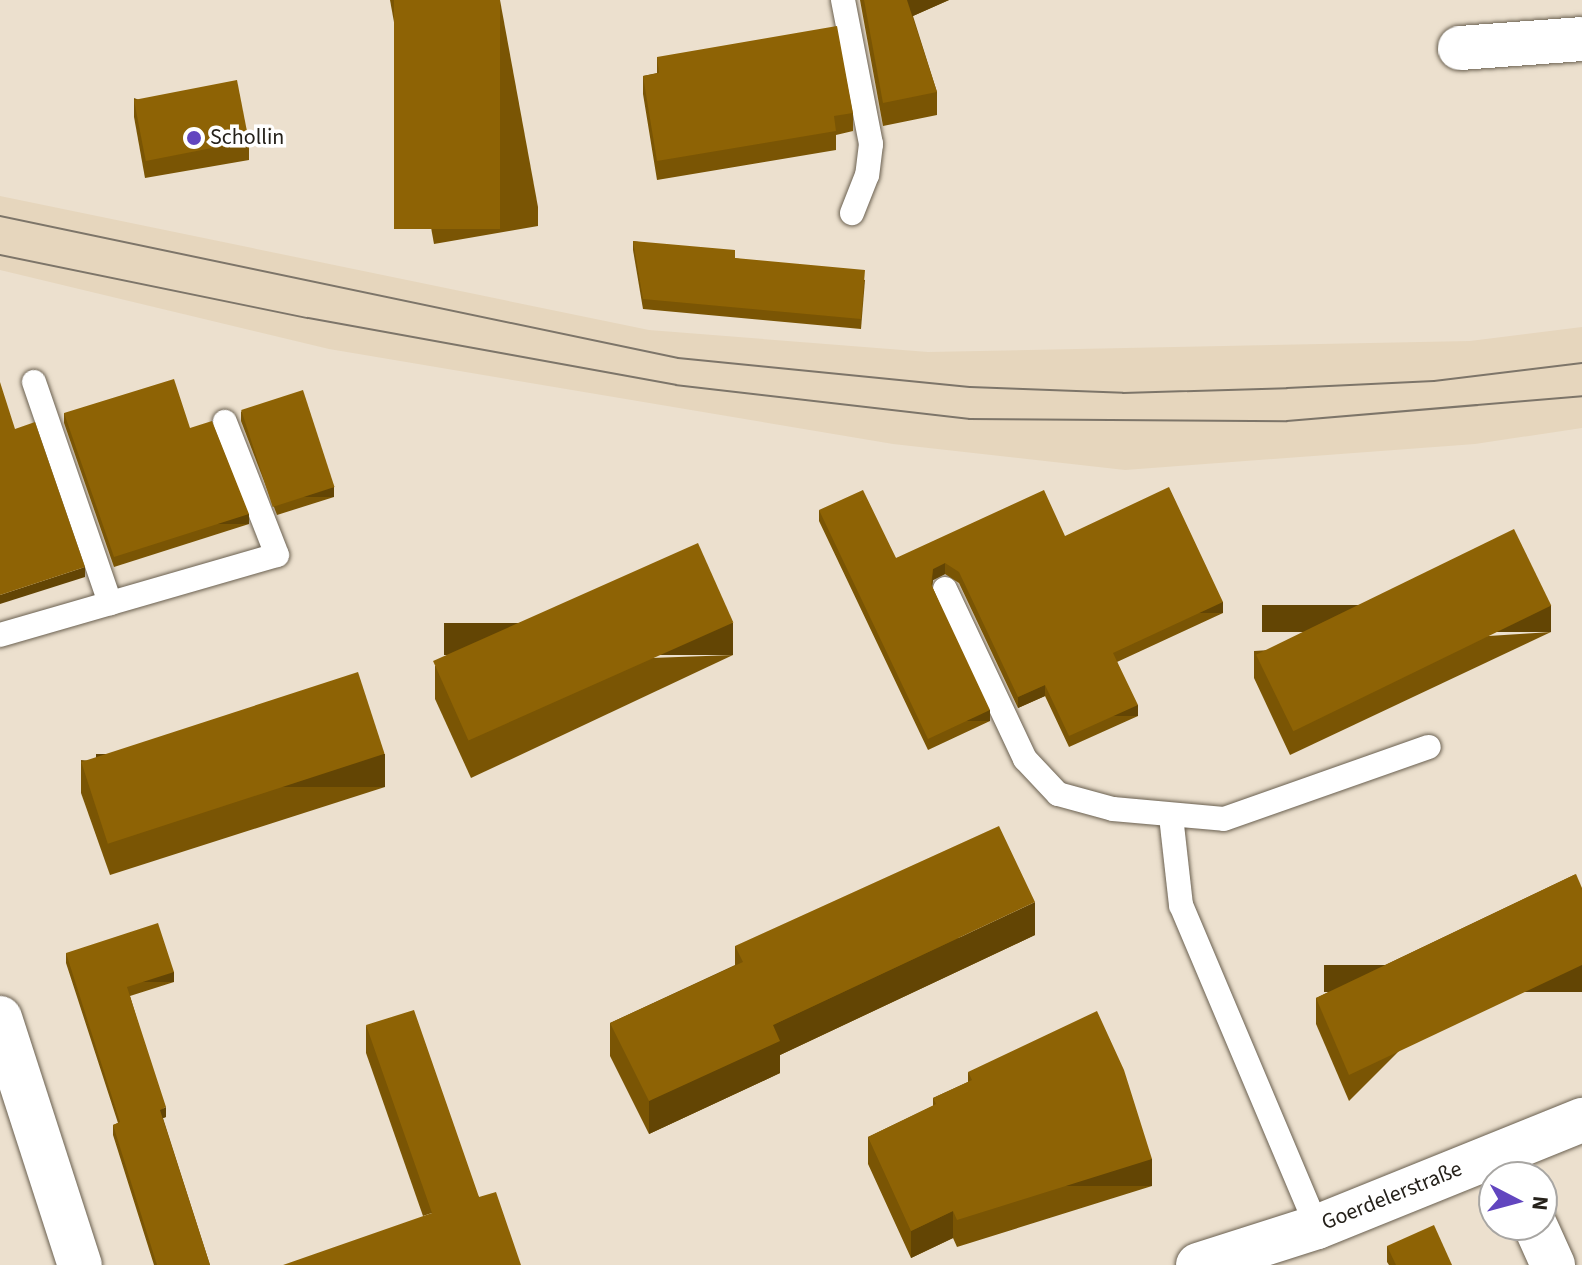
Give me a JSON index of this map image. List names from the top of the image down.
{
  "streets": {
    "street": ["Goerdelerstraße"]
  },
  "places": ["Schollin"],
  "north": "right"
}
